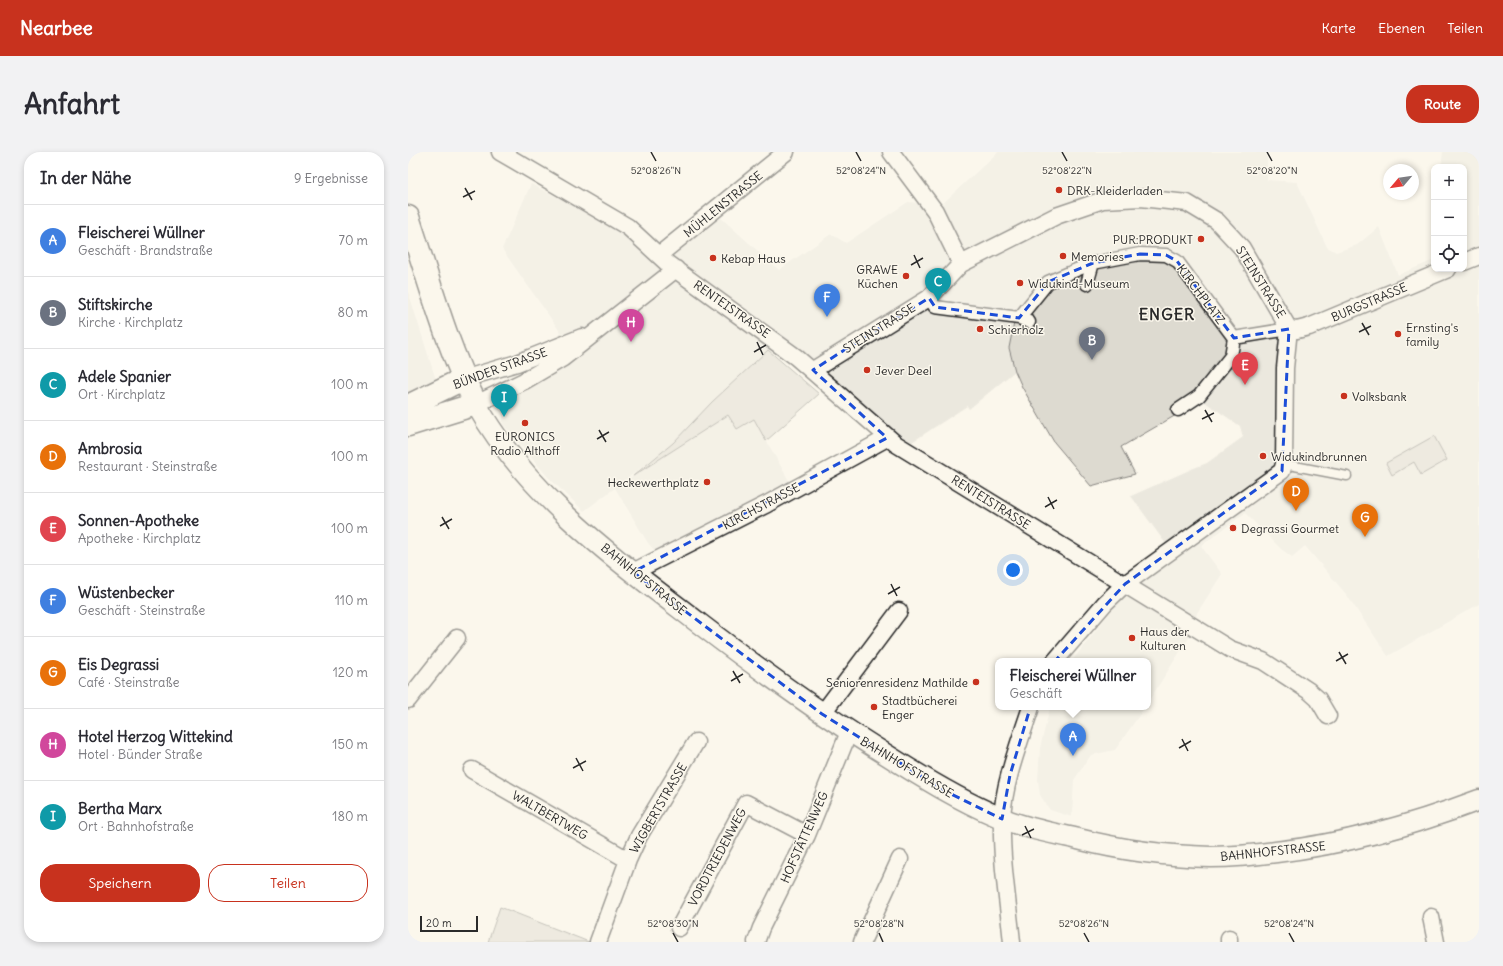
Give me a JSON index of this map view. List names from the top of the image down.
{
  "streets": {
    "main road": ["BÜNDER STRASSE", "BAHNHOFSTRASSE"],
    "street": [
      "MÜHLENSTRASSE",
      "STEINSTRASSE",
      "KIRCHPLATZ",
      "BURGSTRASSE",
      "RENTEISTRASSE",
      "KIRCHSTRASSE",
      "WIGBERTSTRASSE",
      "WALTBERTWEG",
      "HOFSTÄTTENWEG",
      "VORDTRIEDENWEG"
    ]
  },
  "crossings": [
    ["MÜHLENSTRASSE", "RENTEISTRASSE"],
    ["MÜHLENSTRASSE", "BÜNDER STRASSE"],
    ["STEINSTRASSE", "KIRCHPLATZ"],
    ["STEINSTRASSE", "BURGSTRASSE"],
    ["STEINSTRASSE", "RENTEISTRASSE"],
    ["RENTEISTRASSE", "BÜNDER STRASSE"],
    ["RENTEISTRASSE", "KIRCHSTRASSE"],
    ["BÜNDER STRASSE", "BAHNHOFSTRASSE"],
    ["KIRCHSTRASSE", "BAHNHOFSTRASSE"],
    ["BAHNHOFSTRASSE", "HOFSTÄTTENWEG"],
    ["WIGBERTSTRASSE", "WALTBERTWEG"],
    ["HOFSTÄTTENWEG", "VORDTRIEDENWEG"]
  ],
  "districts": ["ENGER"],
  "places": [
    "DRK-Kleiderladen",
    "PUR:PRODUKT",
    "Memories",
    "Kebap Haus",
    "GRAWE Küchen",
    "Widukind-Museum",
    "Schierholz",
    "Ernsting's family",
    "Jever Deel",
    "Volksbank",
    "EURONICS Radio Althoff",
    "Widukindbrunnen",
    "Heckewerthplatz",
    "Degrassi Gourmet",
    "Haus der Kulturen",
    "Seniorenresidenz Mathilde",
    "Stadtbücherei Enger"
  ],
  "scale_bar": "20 m",
  "north": "bottom left",
  "page": {
    "header": "Nearbee",
    "nav": ["Karte", "Ebenen", "Teilen"],
    "buttons": [
      "Route",
      ["Speichern", "Teilen"]
    ],
    "title": "Anfahrt",
    "heading": ["In der Nähe", "9 Ergebnisse"],
    "map_buttons": ["+", "−"],
    "list": [
      {
        "mark": "A",
        "name": "Fleischerei Wüllner",
        "note": "Geschäft · Brandstraße",
        "value": "70 m"
      },
      {
        "mark": "B",
        "name": "Stiftskirche",
        "note": "Kirche · Kirchplatz",
        "value": "80 m"
      },
      {
        "mark": "C",
        "name": "Adele Spanier",
        "note": "Ort · Kirchplatz",
        "value": "100 m"
      },
      {
        "mark": "D",
        "name": "Ambrosia",
        "note": "Restaurant · Steinstraße",
        "value": "100 m"
      },
      {
        "mark": "E",
        "name": "Sonnen-Apotheke",
        "note": "Apotheke · Kirchplatz",
        "value": "100 m"
      },
      {
        "mark": "F",
        "name": "Wüstenbecker",
        "note": "Geschäft · Steinstraße",
        "value": "110 m"
      },
      {
        "mark": "G",
        "name": "Eis Degrassi",
        "note": "Café · Steinstraße",
        "value": "120 m"
      },
      {
        "mark": "H",
        "name": "Hotel Herzog Wittekind",
        "note": "Hotel · Bünder Straße",
        "value": "150 m"
      },
      {
        "mark": "I",
        "name": "Bertha Marx",
        "note": "Ort · Bahnhofstraße",
        "value": "180 m"
      }
    ],
    "pins": [
      "C",
      "F",
      "H",
      "B",
      "E",
      "I",
      "D",
      "G",
      "A"
    ],
    "popup": ["Fleischerei Wüllner", "Geschäft"],
    "scale": "20 m"
  },
  "coordinates": [
    "52°08'26\"N",
    "52°08'24\"N",
    "52°08'22\"N",
    "52°08'20\"N",
    "52°08'30\"N",
    "52°08'28\"N"
  ]
}
